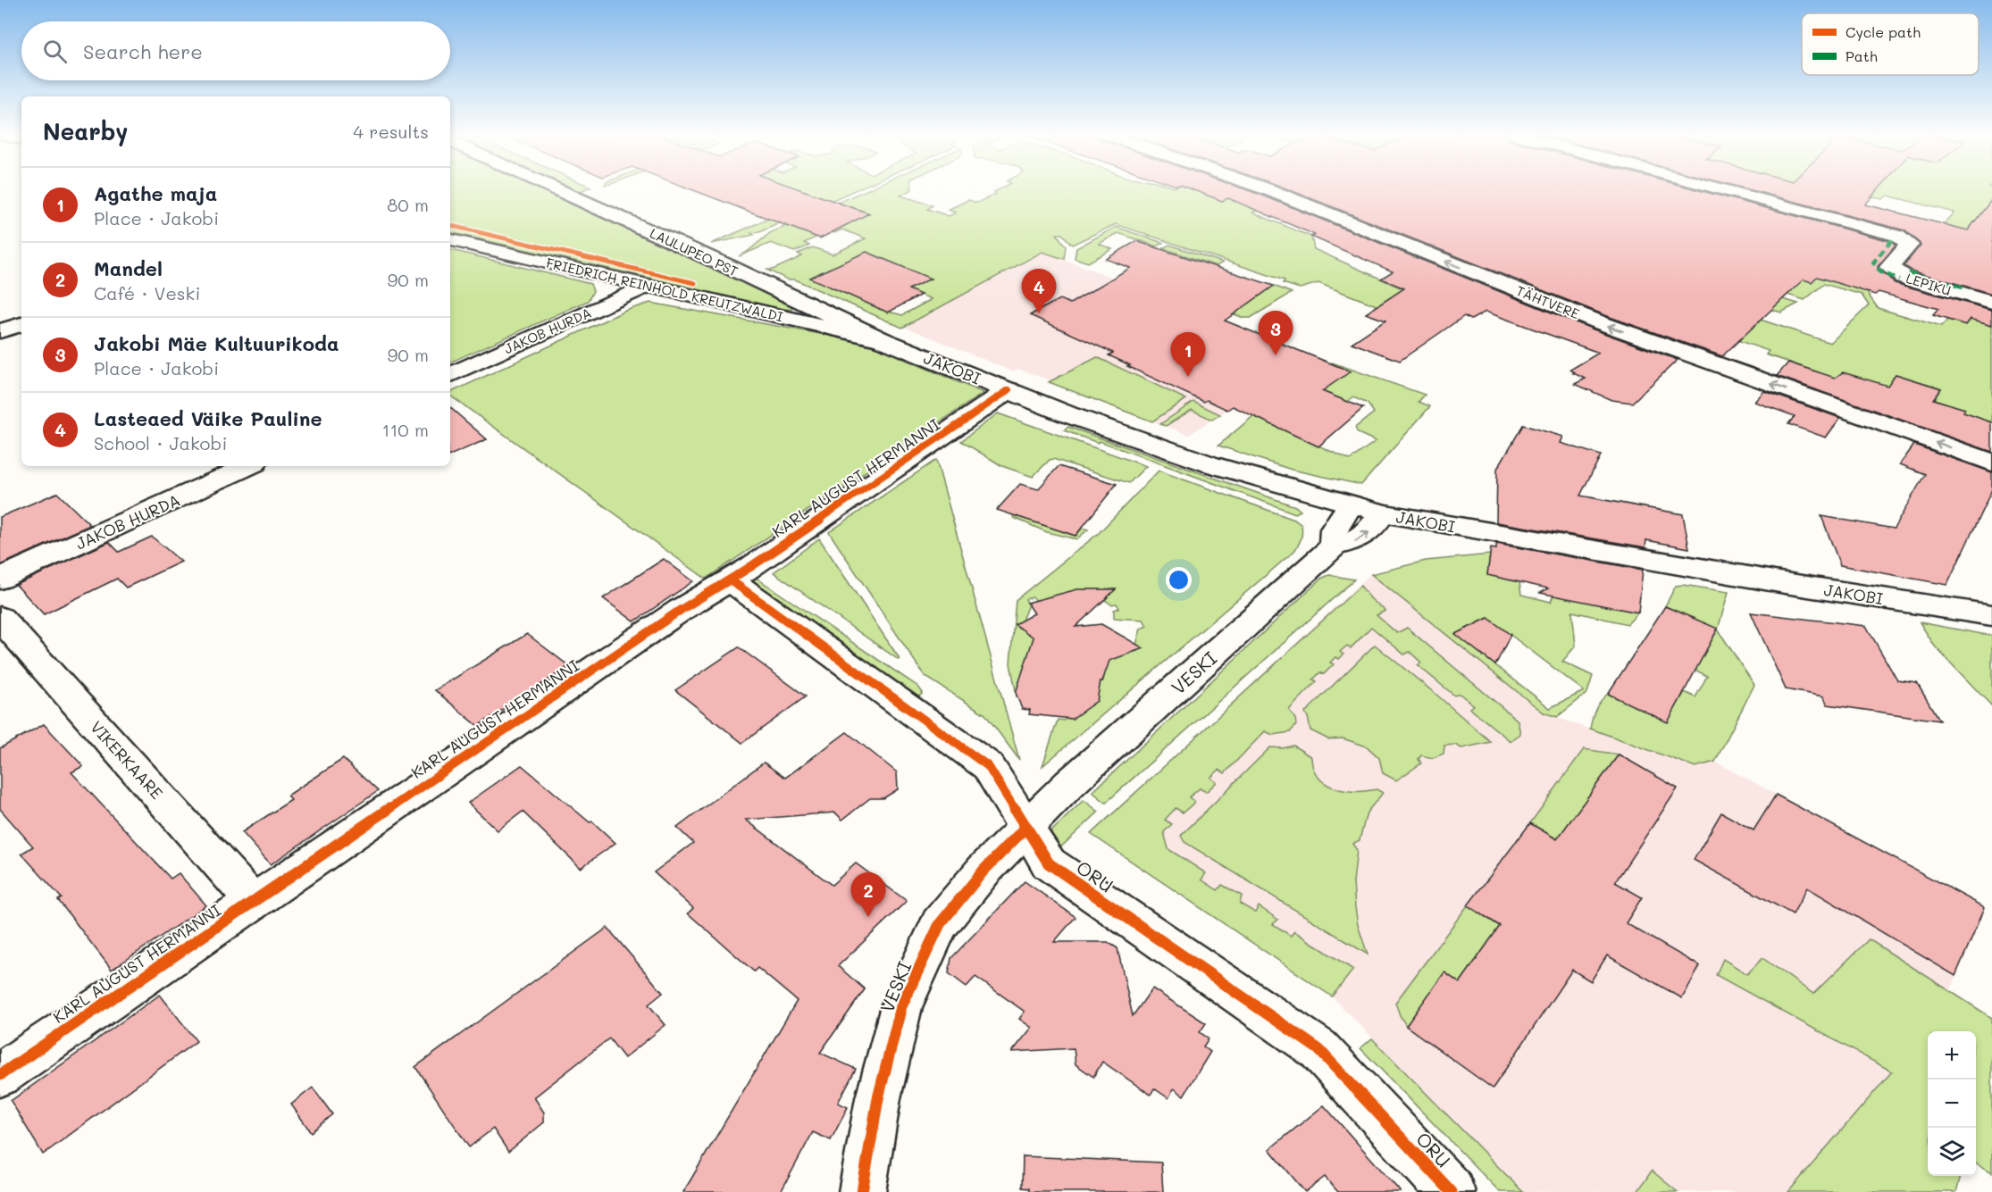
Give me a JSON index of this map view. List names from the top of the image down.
{
  "streets": {
    "street": [
      "LAULUPEO PST",
      "LEPIKU",
      "FRIEDRICH REINHOLD KREUTZWALDI",
      "TÄHTVERE",
      "JAKOB HURDA",
      "JAKOBI",
      "KARL AUGUST HERMANNI",
      "VESKI",
      "VIKERKAARE",
      "ORU"
    ]
  },
  "crossings": [
    ["LAULUPEO PST", "FRIEDRICH REINHOLD KREUTZWALDI"],
    ["LAULUPEO PST", "JAKOBI"],
    ["FRIEDRICH REINHOLD KREUTZWALDI", "JAKOB HURDA"],
    ["FRIEDRICH REINHOLD KREUTZWALDI", "JAKOBI"],
    ["JAKOBI", "KARL AUGUST HERMANNI"],
    ["JAKOBI", "VESKI"],
    ["KARL AUGUST HERMANNI", "VIKERKAARE"],
    ["KARL AUGUST HERMANNI", "ORU"],
    ["VESKI", "ORU"]
  ],
  "one_way": ["TÄHTVERE"],
  "legend": ["Cycle path", "Path"],
  "page": {
    "search": "Search here",
    "heading": ["Nearby", "4 results"],
    "list": [
      {
        "mark": "1",
        "name": "Agathe maja",
        "note": "Place · Jakobi",
        "value": "80 m"
      },
      {
        "mark": "2",
        "name": "Mandel",
        "note": "Café · Veski",
        "value": "90 m"
      },
      {
        "mark": "3",
        "name": "Jakobi Mäe Kultuurikoda",
        "note": "Place · Jakobi",
        "value": "90 m"
      },
      {
        "mark": "4",
        "name": "Lasteaed Väike Pauline",
        "note": "School · Jakobi",
        "value": "110 m"
      }
    ],
    "pins": [
      "4",
      "3",
      "1",
      "2"
    ],
    "map_buttons": ["+", "−"]
  }
}
